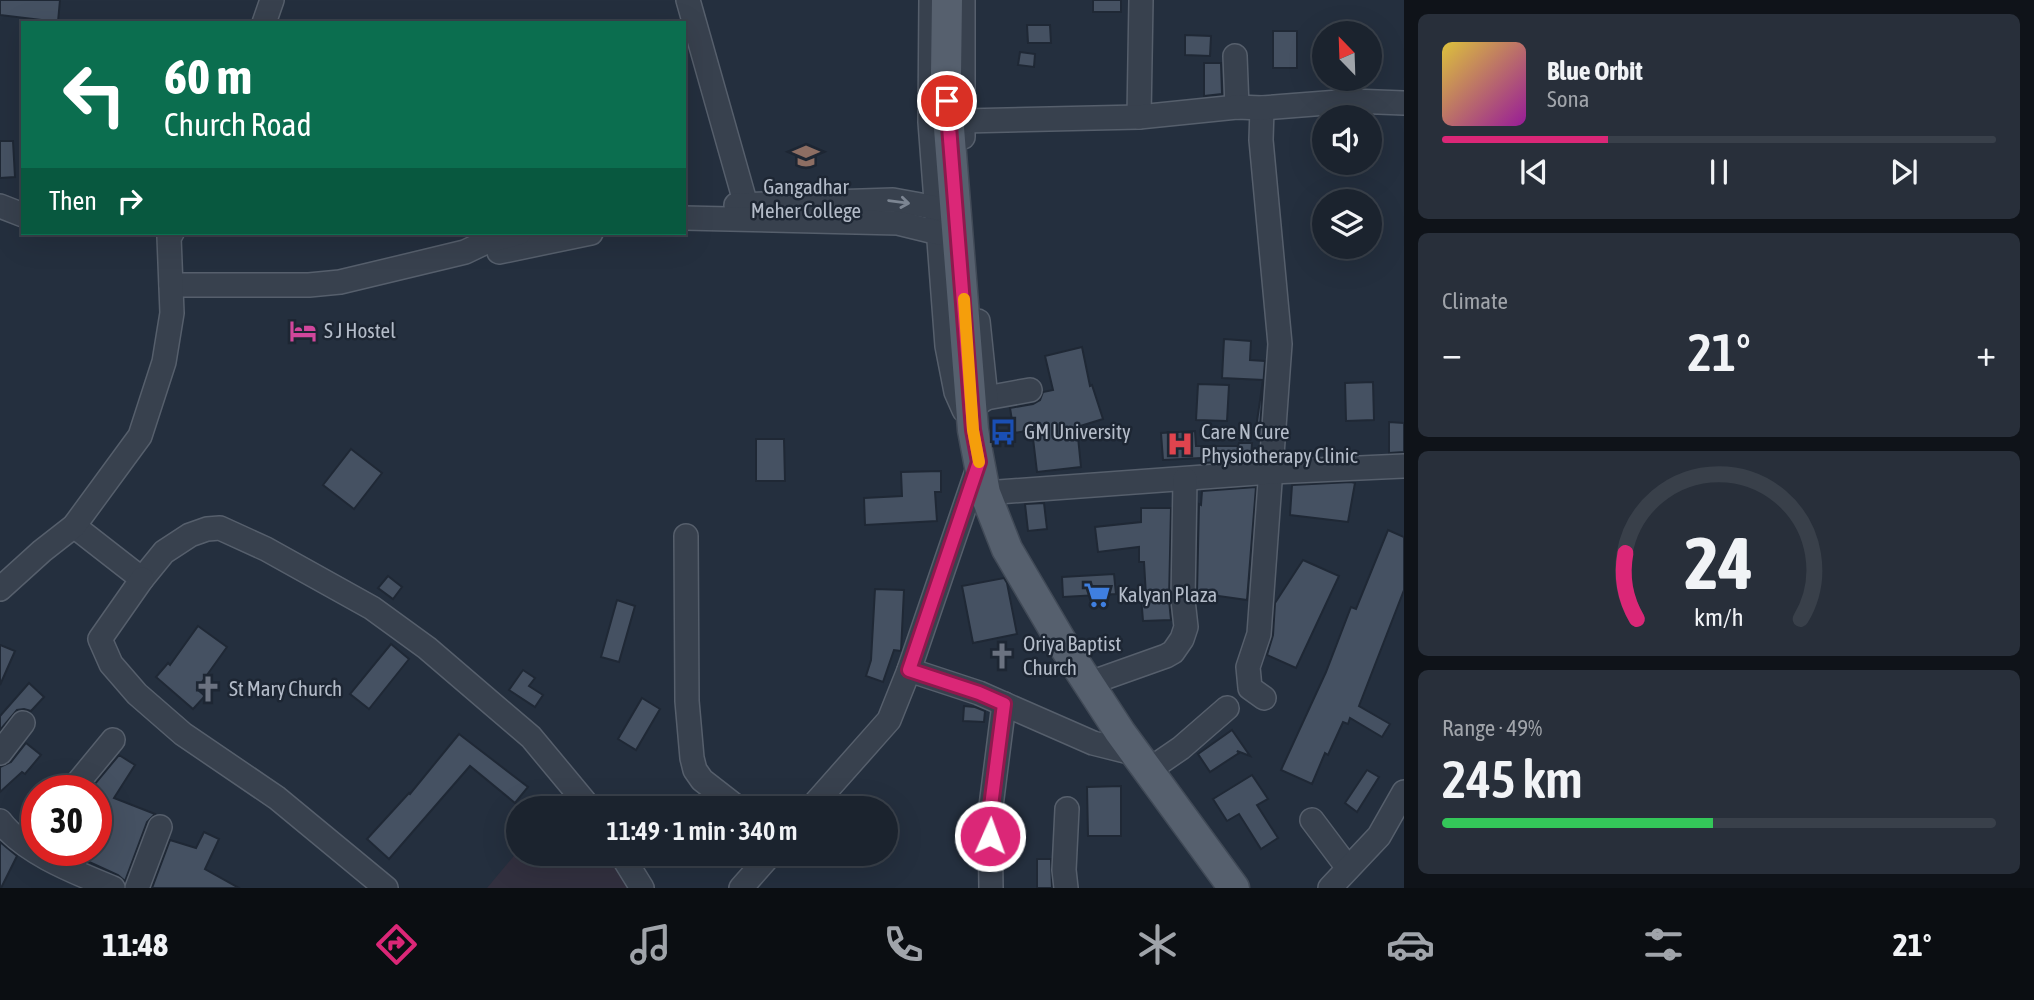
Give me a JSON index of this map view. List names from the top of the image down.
{
  "places": {
    "school or university": ["Gangadhar Meher College"],
    "hotel": ["S J Hostel"],
    "bus stop": ["GM University"],
    "hospital": ["Care N Cure Physiotherapy Clinic"],
    "supermarket": ["Kalyan Plaza"],
    "church": ["Oriya Baptist Church", "St Mary Church"]
  },
  "north": "top left",
  "page": {
    "turn": ["60 m", "Church Road"],
    "song": ["Blue Orbit", "Sona"],
    "then": "Then",
    "tile": [
      "Climate",
      ["Range · 49%", "245 km"]
    ],
    "heat": ["−", "21°", "+"],
    "limit": "30",
    "trip": "11:49 · 1 min · 340 m",
    "tabs": ["11:48", "21°"],
    "gauge": ["24", "km/h"]
  }
}
